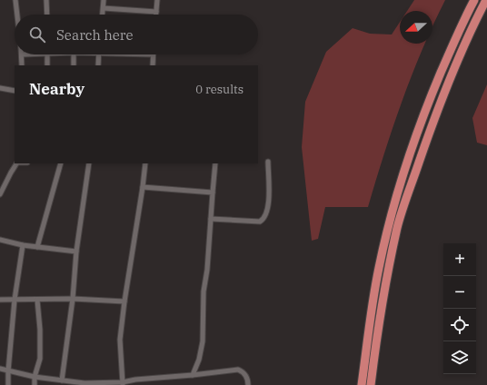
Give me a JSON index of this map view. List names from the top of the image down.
{
  "north": "left",
  "page": {
    "search": "Search here",
    "heading": ["Nearby", "0 results"],
    "map_buttons": ["+", "−"]
  }
}
